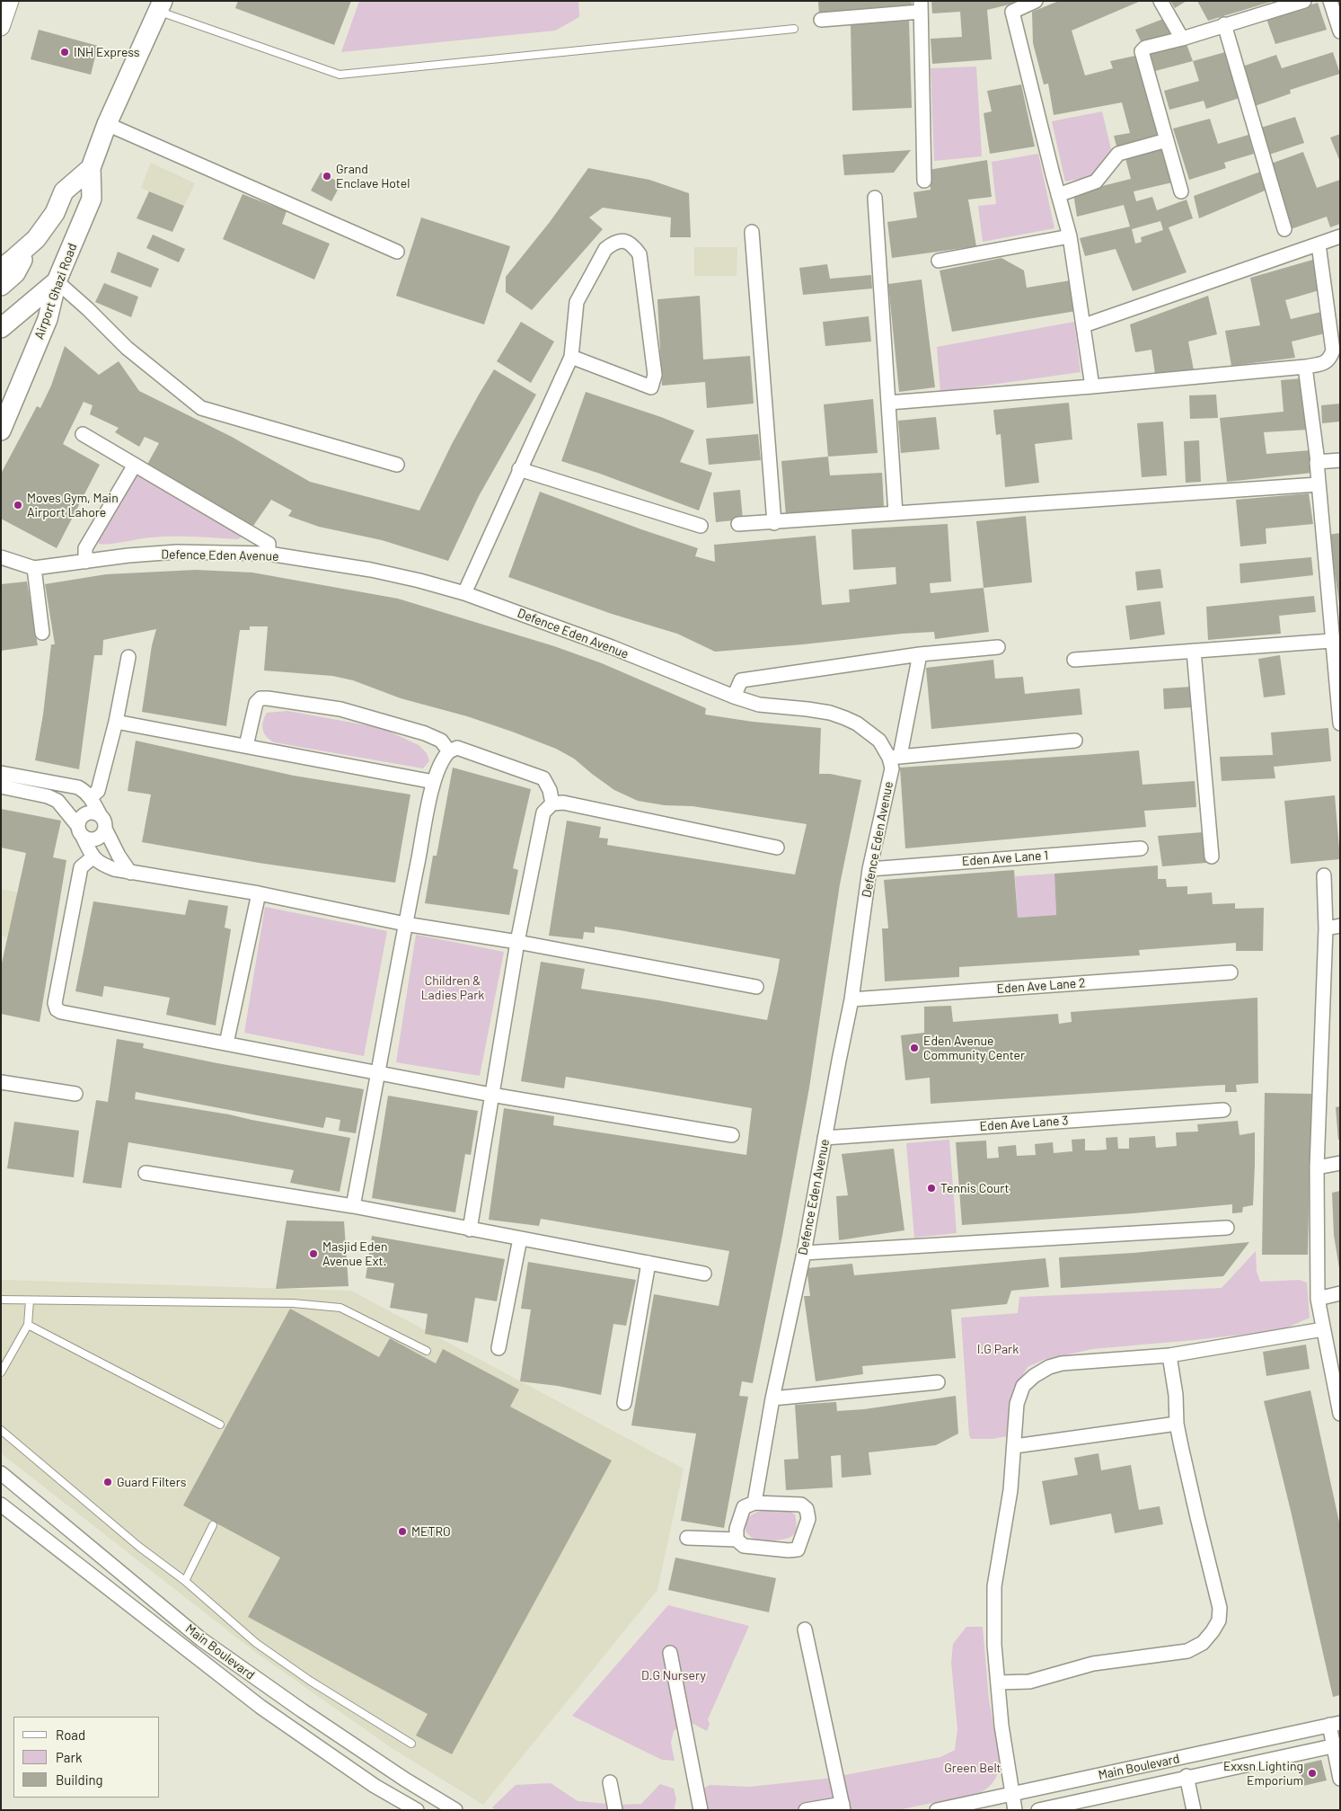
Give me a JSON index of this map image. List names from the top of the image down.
{
  "streets": {
    "main road": ["Airport Ghazi Road"],
    "street": [
      "Defence Eden Avenue",
      "Eden Ave Lane 1",
      "Eden Ave Lane 2",
      "Eden Ave Lane 3",
      "Main Boulevard"
    ]
  },
  "crossings": [
    ["Defence Eden Avenue", "Eden Ave Lane 1"],
    ["Defence Eden Avenue", "Eden Ave Lane 2"],
    ["Defence Eden Avenue", "Eden Ave Lane 3"]
  ],
  "parks": [
    "Children & Ladies Park",
    "I.G Park",
    "D.G Nursery",
    "Green Belt"
  ],
  "places": [
    "INH Express",
    "Grand Enclave Hotel",
    "Moves Gym, Main Airport Lahore",
    "Eden Avenue Community Center",
    "Tennis Court",
    "Masjid Eden Avenue Ext.",
    "Guard Filters",
    "METRO",
    "Exxsn Lighting Emporium"
  ],
  "legend": ["Road", "Park", "Building"]
}
